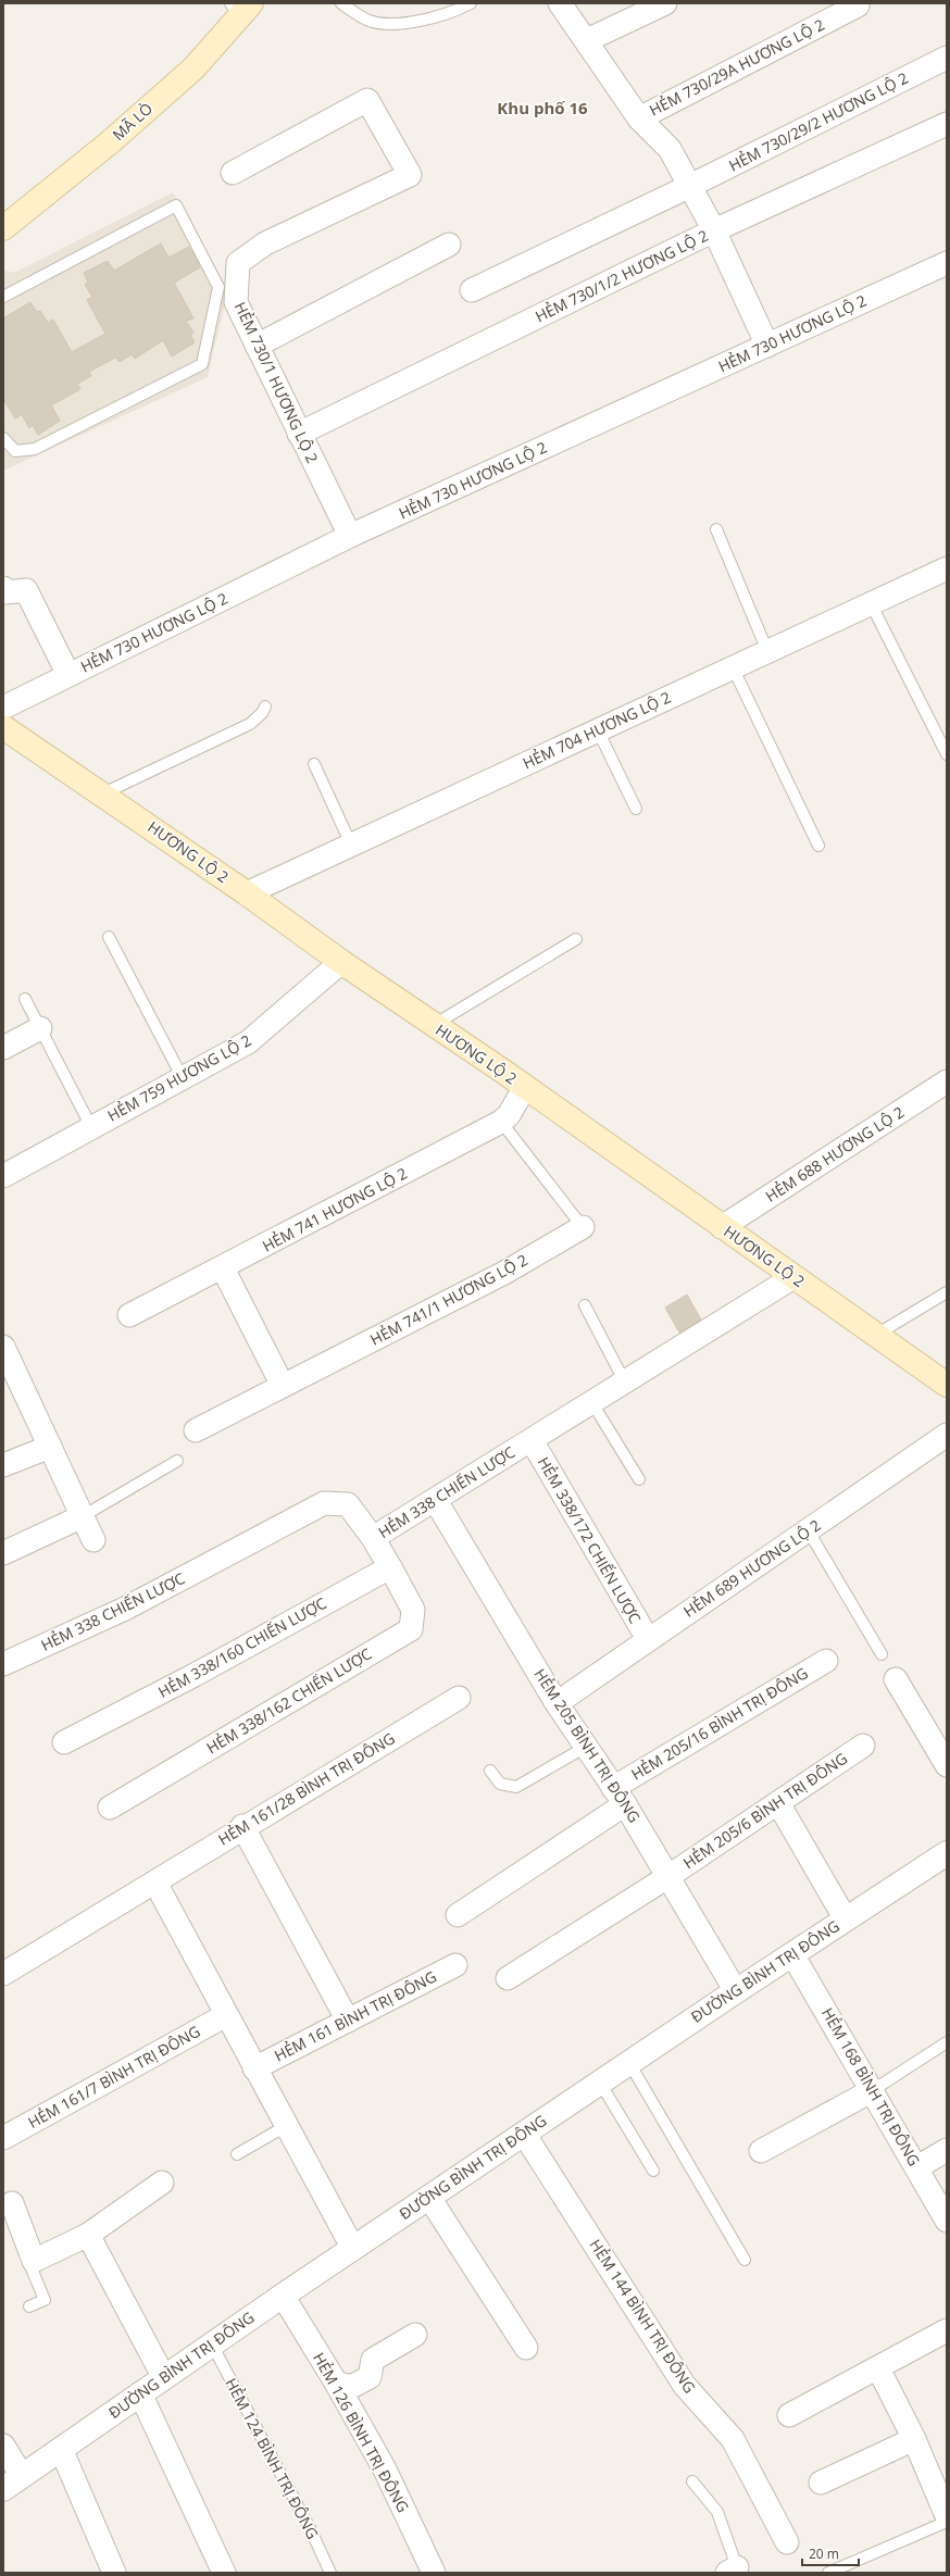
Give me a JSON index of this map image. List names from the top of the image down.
{
  "streets": {
    "main road": ["MÃ LÒ", "HƯƠNG LỘ 2"],
    "street": [
      "HẺM 730/29A HƯƠNG LỘ 2",
      "HẺM 730/29/2 HƯƠNG LỘ 2",
      "HẺM 730/1/2 HƯƠNG LỘ 2",
      "HẺM 730 HƯƠNG LỘ 2",
      "HẺM 730/1 HƯƠNG LỘ 2",
      "HẺM 704 HƯƠNG LỘ 2",
      "HẺM 759 HƯƠNG LỘ 2",
      "HẺM 688 HƯƠNG LỘ 2",
      "HẺM 741 HƯƠNG LỘ 2",
      "HẺM 741/1 HƯƠNG LỘ 2",
      "HẺM 338 CHIẾN LƯỢC",
      "HẺM 338/172 CHIẾN LƯỢC",
      "HẺM 689 HƯƠNG LỘ 2",
      "HẺM 338/160 CHIẾN LƯỢC",
      "HẺM 338/162 CHIẾN LƯỢC",
      "HẺM 205/16 BÌNH TRỊ ĐÔNG",
      "HẺM 205 BÌNH TRỊ ĐÔNG",
      "HẺM 161/28 BÌNH TRỊ ĐÔNG",
      "HẺM 205/6 BÌNH TRỊ ĐÔNG",
      "ĐƯỜNG BÌNH TRỊ ĐÔNG",
      "HẺM 161 BÌNH TRỊ ĐÔNG",
      "HẺM 161/7 BÌNH TRỊ ĐÔNG",
      "HẺM 168 BÌNH TRỊ ĐÔNG",
      "HẺM 144 BÌNH TRỊ ĐÔNG",
      "HẺM 126 BÌNH TRỊ ĐÔNG"
    ],
    "lane": ["HẺM 124 BÌNH TRỊ ĐÔNG"]
  },
  "crossings": [
    ["HẺM 730/1/2 HƯƠNG LỘ 2", "HẺM 730/1 HƯƠNG LỘ 2"],
    ["HẺM 730 HƯƠNG LỘ 2", "HẺM 730/1 HƯƠNG LỘ 2"],
    ["HẺM 704 HƯƠNG LỘ 2", "HƯƠNG LỘ 2"],
    ["HƯƠNG LỘ 2", "HẺM 759 HƯƠNG LỘ 2"],
    ["HƯƠNG LỘ 2", "HẺM 688 HƯƠNG LỘ 2"],
    ["HƯƠNG LỘ 2", "HẺM 741 HƯƠNG LỘ 2"],
    ["HƯƠNG LỘ 2", "HẺM 338 CHIẾN LƯỢC"],
    ["HẺM 741 HƯƠNG LỘ 2", "HẺM 741/1 HƯƠNG LỘ 2"],
    ["HẺM 338 CHIẾN LƯỢC", "HẺM 338/172 CHIẾN LƯỢC"],
    ["HẺM 338 CHIẾN LƯỢC", "HẺM 205 BÌNH TRỊ ĐÔNG"],
    ["HẺM 338/172 CHIẾN LƯỢC", "HẺM 689 HƯƠNG LỘ 2"],
    ["HẺM 689 HƯƠNG LỘ 2", "HẺM 205 BÌNH TRỊ ĐÔNG"],
    ["HẺM 338/160 CHIẾN LƯỢC", "HẺM 338/162 CHIẾN LƯỢC"],
    ["HẺM 205/16 BÌNH TRỊ ĐÔNG", "HẺM 205 BÌNH TRỊ ĐÔNG"],
    ["HẺM 205 BÌNH TRỊ ĐÔNG", "HẺM 205/6 BÌNH TRỊ ĐÔNG"],
    ["HẺM 205 BÌNH TRỊ ĐÔNG", "ĐƯỜNG BÌNH TRỊ ĐÔNG"],
    ["ĐƯỜNG BÌNH TRỊ ĐÔNG", "HẺM 168 BÌNH TRỊ ĐÔNG"],
    ["ĐƯỜNG BÌNH TRỊ ĐÔNG", "HẺM 144 BÌNH TRỊ ĐÔNG"],
    ["ĐƯỜNG BÌNH TRỊ ĐÔNG", "HẺM 126 BÌNH TRỊ ĐÔNG"],
    ["ĐƯỜNG BÌNH TRỊ ĐÔNG", "HẺM 124 BÌNH TRỊ ĐÔNG"]
  ],
  "districts": ["Khu phố 16"],
  "scale_bar": "20 m"
}
